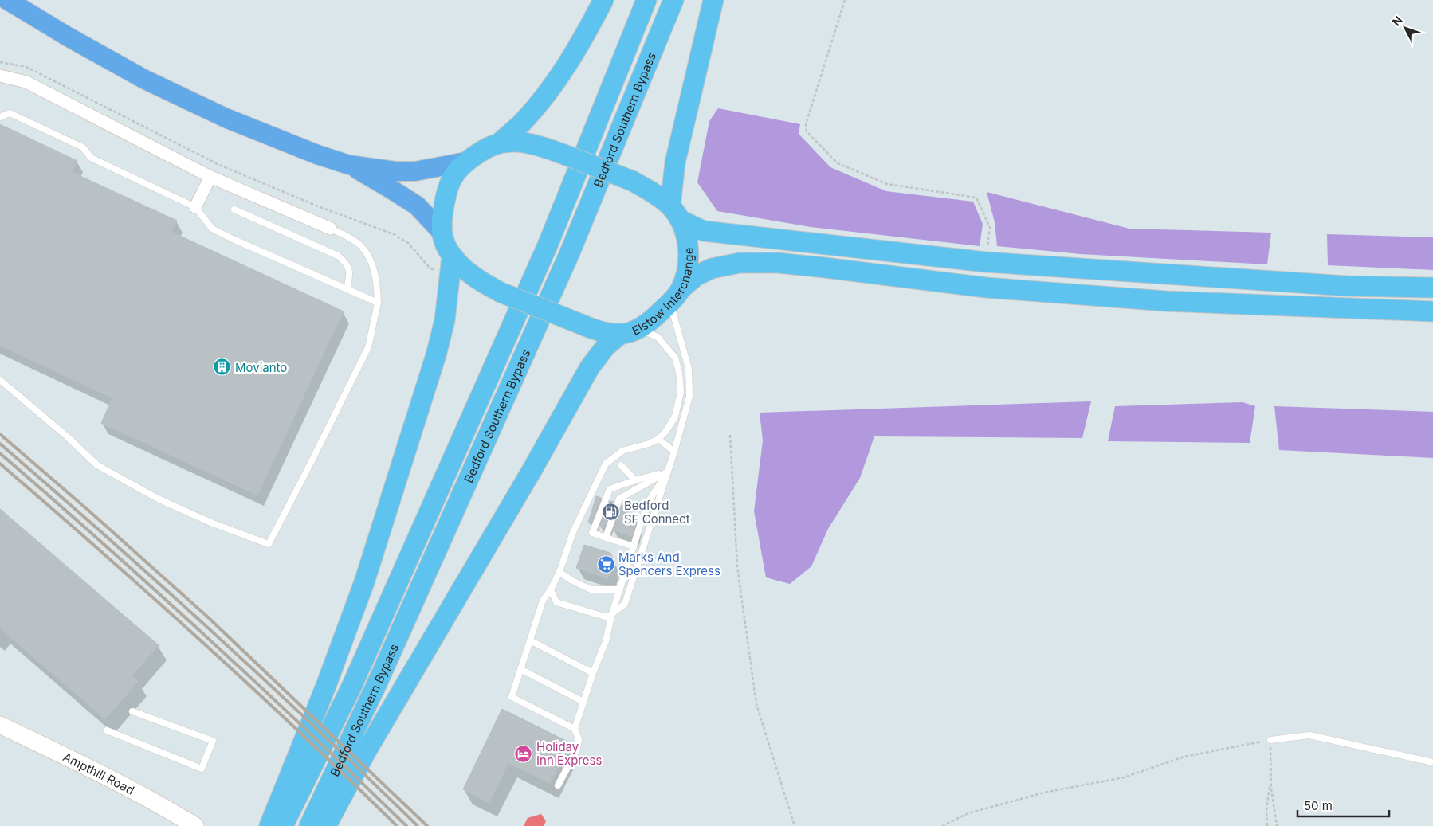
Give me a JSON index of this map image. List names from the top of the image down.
{
  "streets": {
    "highway": ["Bedford Southern Bypass", "Elstow Interchange"],
    "main road": ["Ampthill Road"]
  },
  "places": {
    "building": ["Movianto"],
    "fuel station": ["Bedford SF Connect"],
    "supermarket": ["Marks And Spencers Express"],
    "hotel": ["Holiday Inn Express"]
  },
  "scale_bar": "50 m",
  "north": "top left"
}
